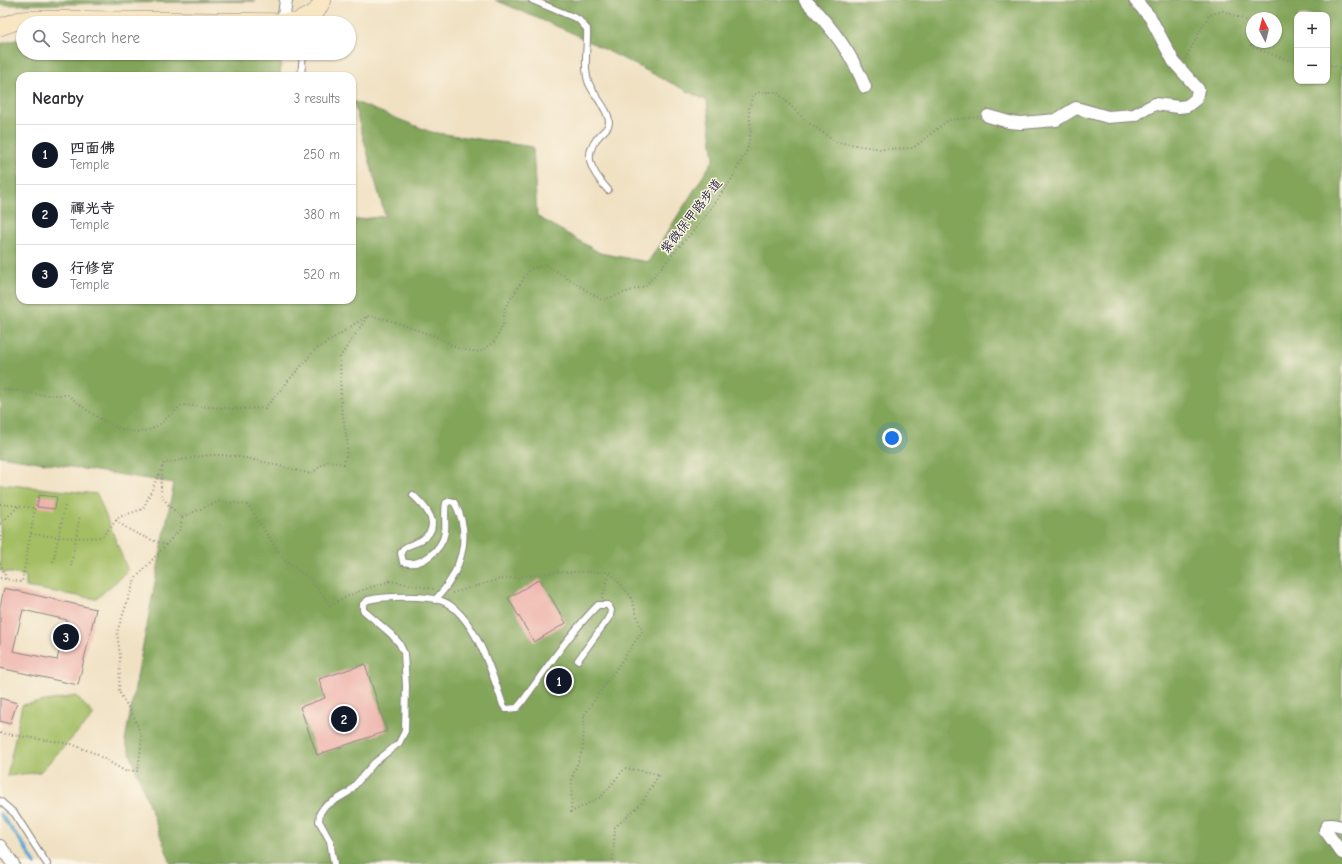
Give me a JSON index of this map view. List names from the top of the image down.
{
  "streets": {
    "path": ["紫微保甲路步道"]
  },
  "north": "top",
  "page": {
    "map_buttons": ["+", "−"],
    "search": "Search here",
    "heading": ["Nearby", "3 results"],
    "list": [
      {
        "mark": "1",
        "name": "四面佛",
        "note": "Temple",
        "value": "250 m"
      },
      {
        "mark": "2",
        "name": "禪光寺",
        "note": "Temple",
        "value": "380 m"
      },
      {
        "mark": "3",
        "name": "行修宮",
        "note": "Temple",
        "value": "520 m"
      }
    ],
    "pins": ["3", "1", "2"]
  }
}
